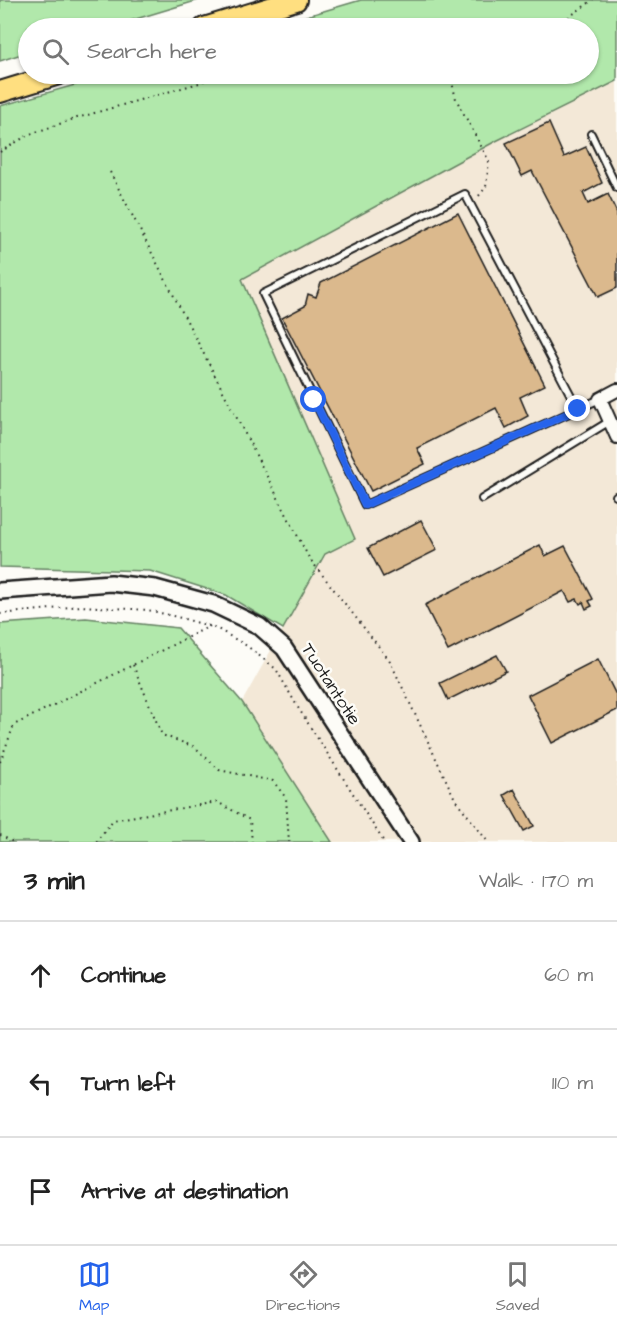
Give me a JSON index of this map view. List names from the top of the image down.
{
  "streets": {
    "street": ["Tuotantotie"]
  },
  "page": {
    "search": "Search here",
    "heading": ["3 min", "Walk · 170 m"],
    "list": [
      ["Continue", "60 m"],
      ["Turn left", "110 m"],
      "Arrive at destination"
    ],
    "nav": ["Map", "Directions", "Saved"]
  }
}
